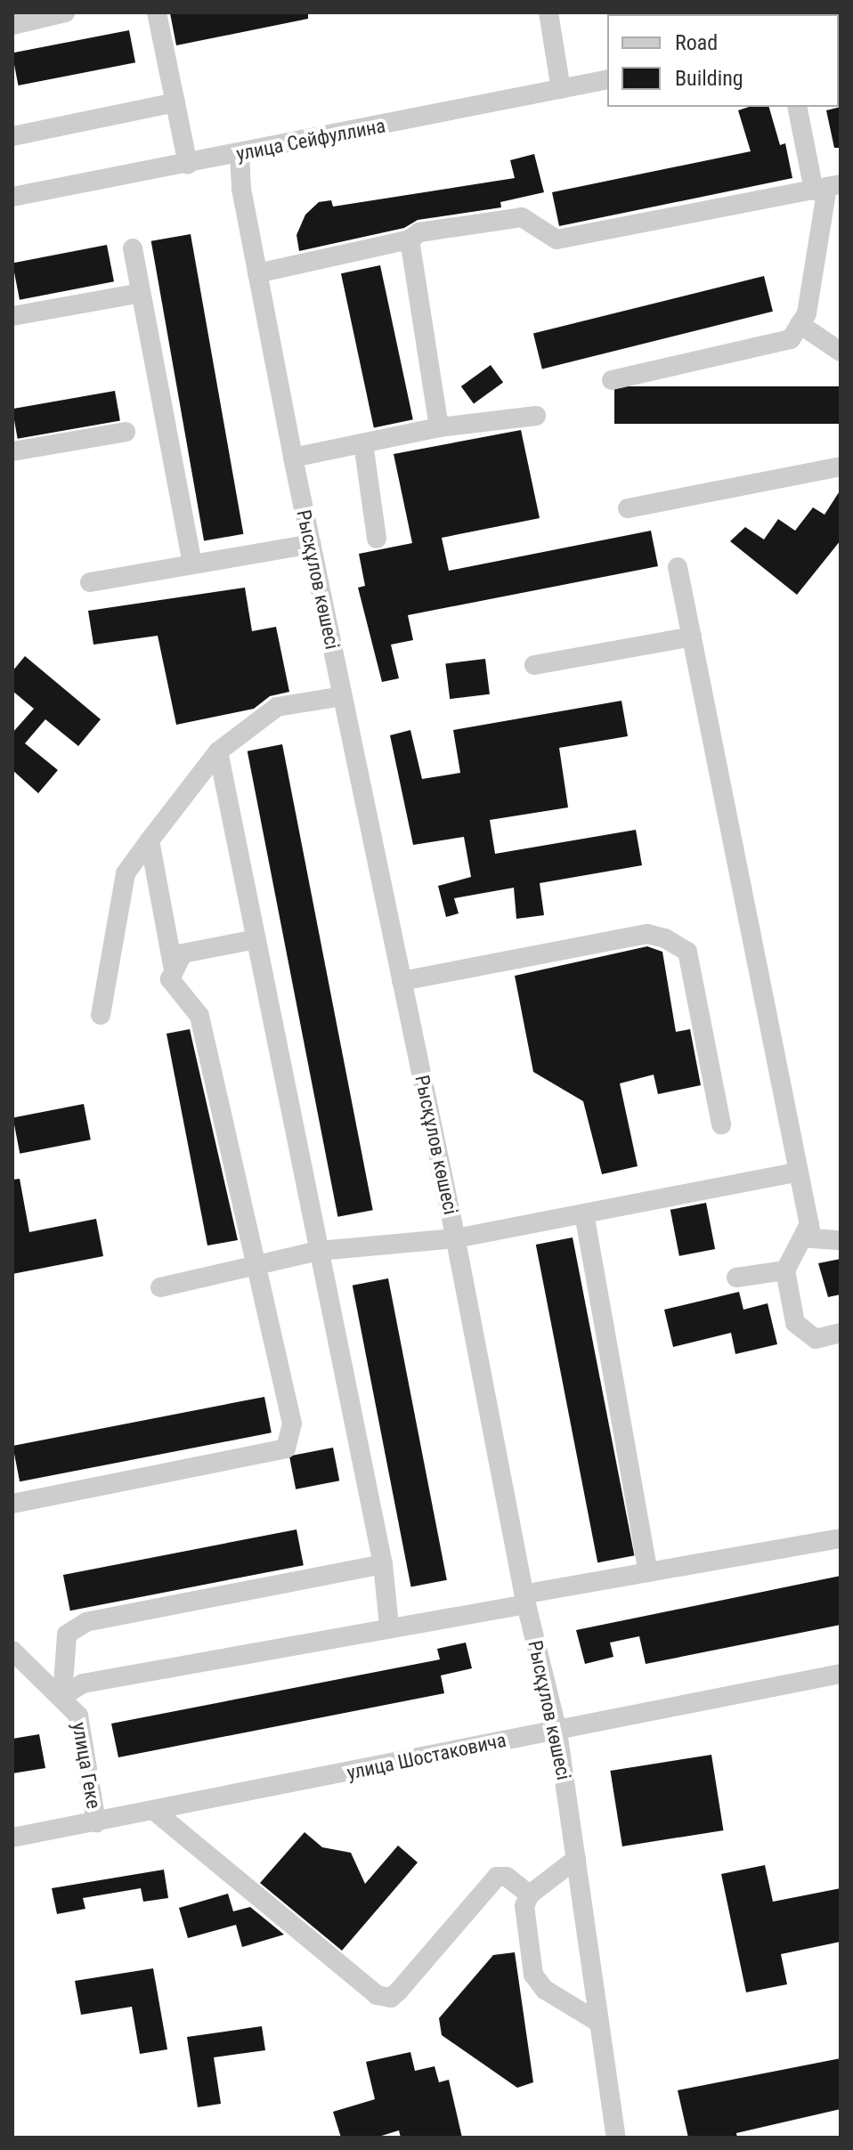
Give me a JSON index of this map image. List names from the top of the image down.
{
  "streets": {
    "street": [
      "улица Сейфуллина",
      "Рысқұлов көшесі",
      "улица Шостаковича",
      "улица Геке"
    ]
  },
  "crossings": [
    ["улица Сейфуллина", "Рысқұлов көшесі"],
    ["Рысқұлов көшесі", "улица Шостаковича"],
    ["улица Шостаковича", "улица Геке"]
  ],
  "legend": ["Road", "Building"]
}
